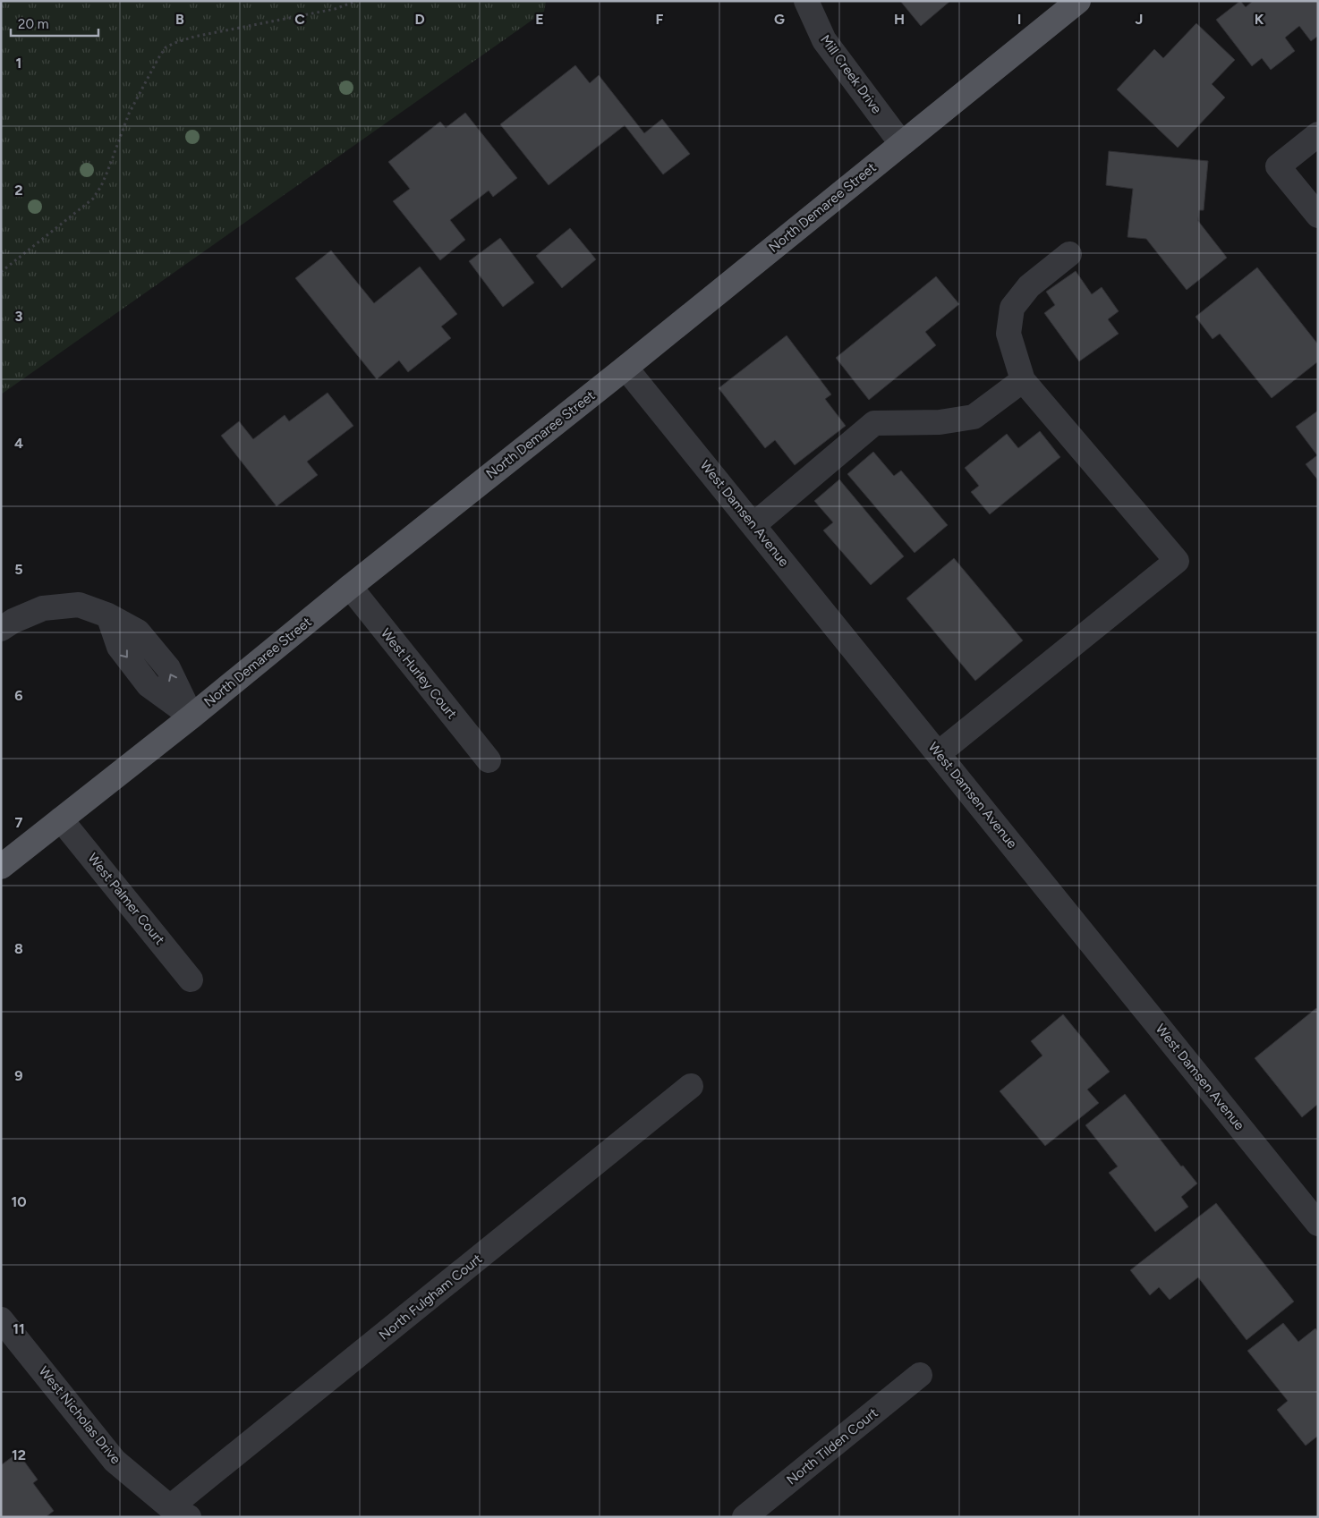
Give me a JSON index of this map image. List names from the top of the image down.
{
  "streets": {
    "main road": ["North Demaree Street"],
    "street": [
      "Mill Creek Drive",
      "West Damsen Avenue",
      "West Hurley Court",
      "West Palmer Court",
      "North Fulgham Court",
      "West Nicholas Drive",
      "North Tilden Court"
    ]
  },
  "crossings": [
    ["Mill Creek Drive", "North Demaree Street"],
    ["North Demaree Street", "West Damsen Avenue"],
    ["North Demaree Street", "West Hurley Court"],
    ["North Demaree Street", "West Palmer Court"],
    ["North Fulgham Court", "West Nicholas Drive"]
  ],
  "scale_bar": "20 m",
  "grid": {
    "columns": [
      "B",
      "C",
      "D",
      "E",
      "F",
      "G",
      "H",
      "I",
      "J",
      "K"
    ],
    "rows": [
      "1",
      "2",
      "3",
      "4",
      "5",
      "6",
      "7",
      "8",
      "9",
      "10",
      "11",
      "12"
    ]
  }
}
